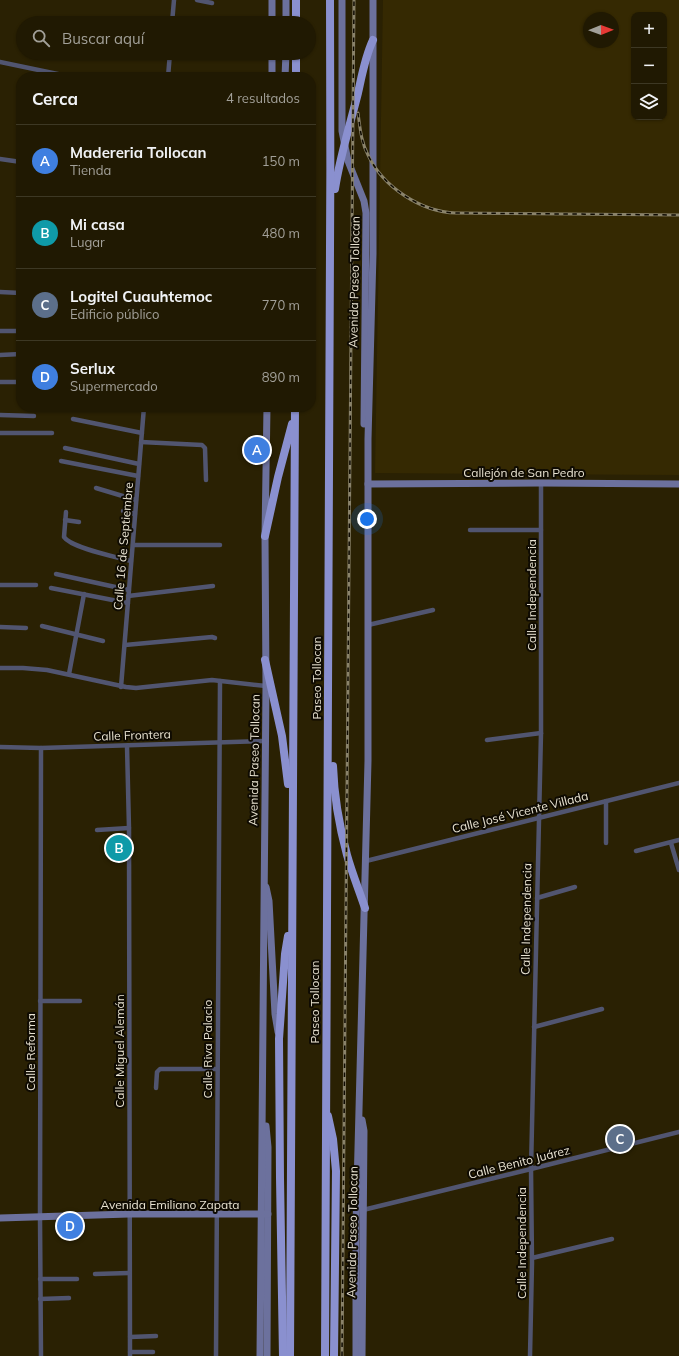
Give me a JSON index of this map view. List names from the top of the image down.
{
  "streets": {
    "highway": ["Paseo Tollocan"],
    "main road": ["Avenida Paseo Tollocan", "Callejón de San Pedro", "Avenida Emiliano Zapata"],
    "street": [
      "Calle 16 de Septiembre",
      "Calle Independencia",
      "Calle Frontera",
      "Calle José Vicente Villada",
      "Calle Riva Palacio",
      "Calle Miguel Alemán",
      "Calle Reforma",
      "Calle Benito Juárez"
    ]
  },
  "crossings": [
    ["Avenida Paseo Tollocan", "Callejón de San Pedro"],
    ["Avenida Paseo Tollocan", "Calle Frontera"],
    ["Avenida Paseo Tollocan", "Calle José Vicente Villada"],
    ["Avenida Paseo Tollocan", "Calle Benito Juárez"],
    ["Avenida Paseo Tollocan", "Avenida Emiliano Zapata"],
    ["Callejón de San Pedro", "Calle Independencia"],
    ["Calle Independencia", "Calle José Vicente Villada"],
    ["Calle Independencia", "Calle Benito Juárez"],
    ["Calle Frontera", "Calle Riva Palacio"],
    ["Calle Frontera", "Calle Miguel Alemán"],
    ["Calle Frontera", "Calle Reforma"],
    ["Calle Riva Palacio", "Avenida Emiliano Zapata"],
    ["Calle Miguel Alemán", "Avenida Emiliano Zapata"],
    ["Calle Reforma", "Avenida Emiliano Zapata"]
  ],
  "north": "right",
  "page": {
    "map_buttons": ["+", "−"],
    "search": "Buscar aquí",
    "heading": ["Cerca", "4 resultados"],
    "list": [
      {
        "mark": "A",
        "name": "Madereria Tollocan",
        "note": "Tienda",
        "value": "150 m"
      },
      {
        "mark": "B",
        "name": "Mi casa",
        "note": "Lugar",
        "value": "480 m"
      },
      {
        "mark": "C",
        "name": "Logitel Cuauhtemoc",
        "note": "Edificio público",
        "value": "770 m"
      },
      {
        "mark": "D",
        "name": "Serlux",
        "note": "Supermercado",
        "value": "890 m"
      }
    ],
    "pins": [
      "A",
      "B",
      "C",
      "D"
    ]
  }
}
